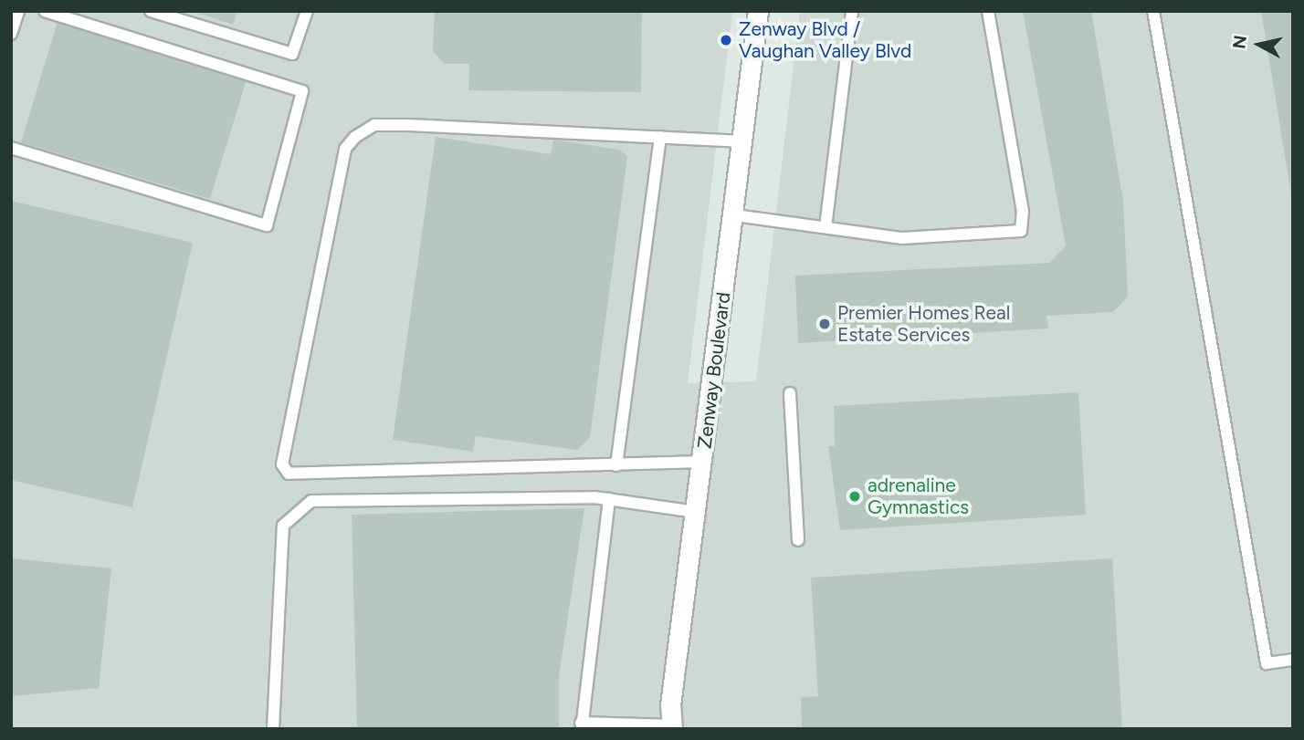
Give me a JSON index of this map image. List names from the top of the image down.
{
  "streets": {
    "street": ["Zenway Boulevard"]
  },
  "places": ["Zenway Blvd / Vaughan Valley Blvd", "Premier Homes Real Estate Services", "adrenaline Gymnastics"],
  "north": "left"
}
